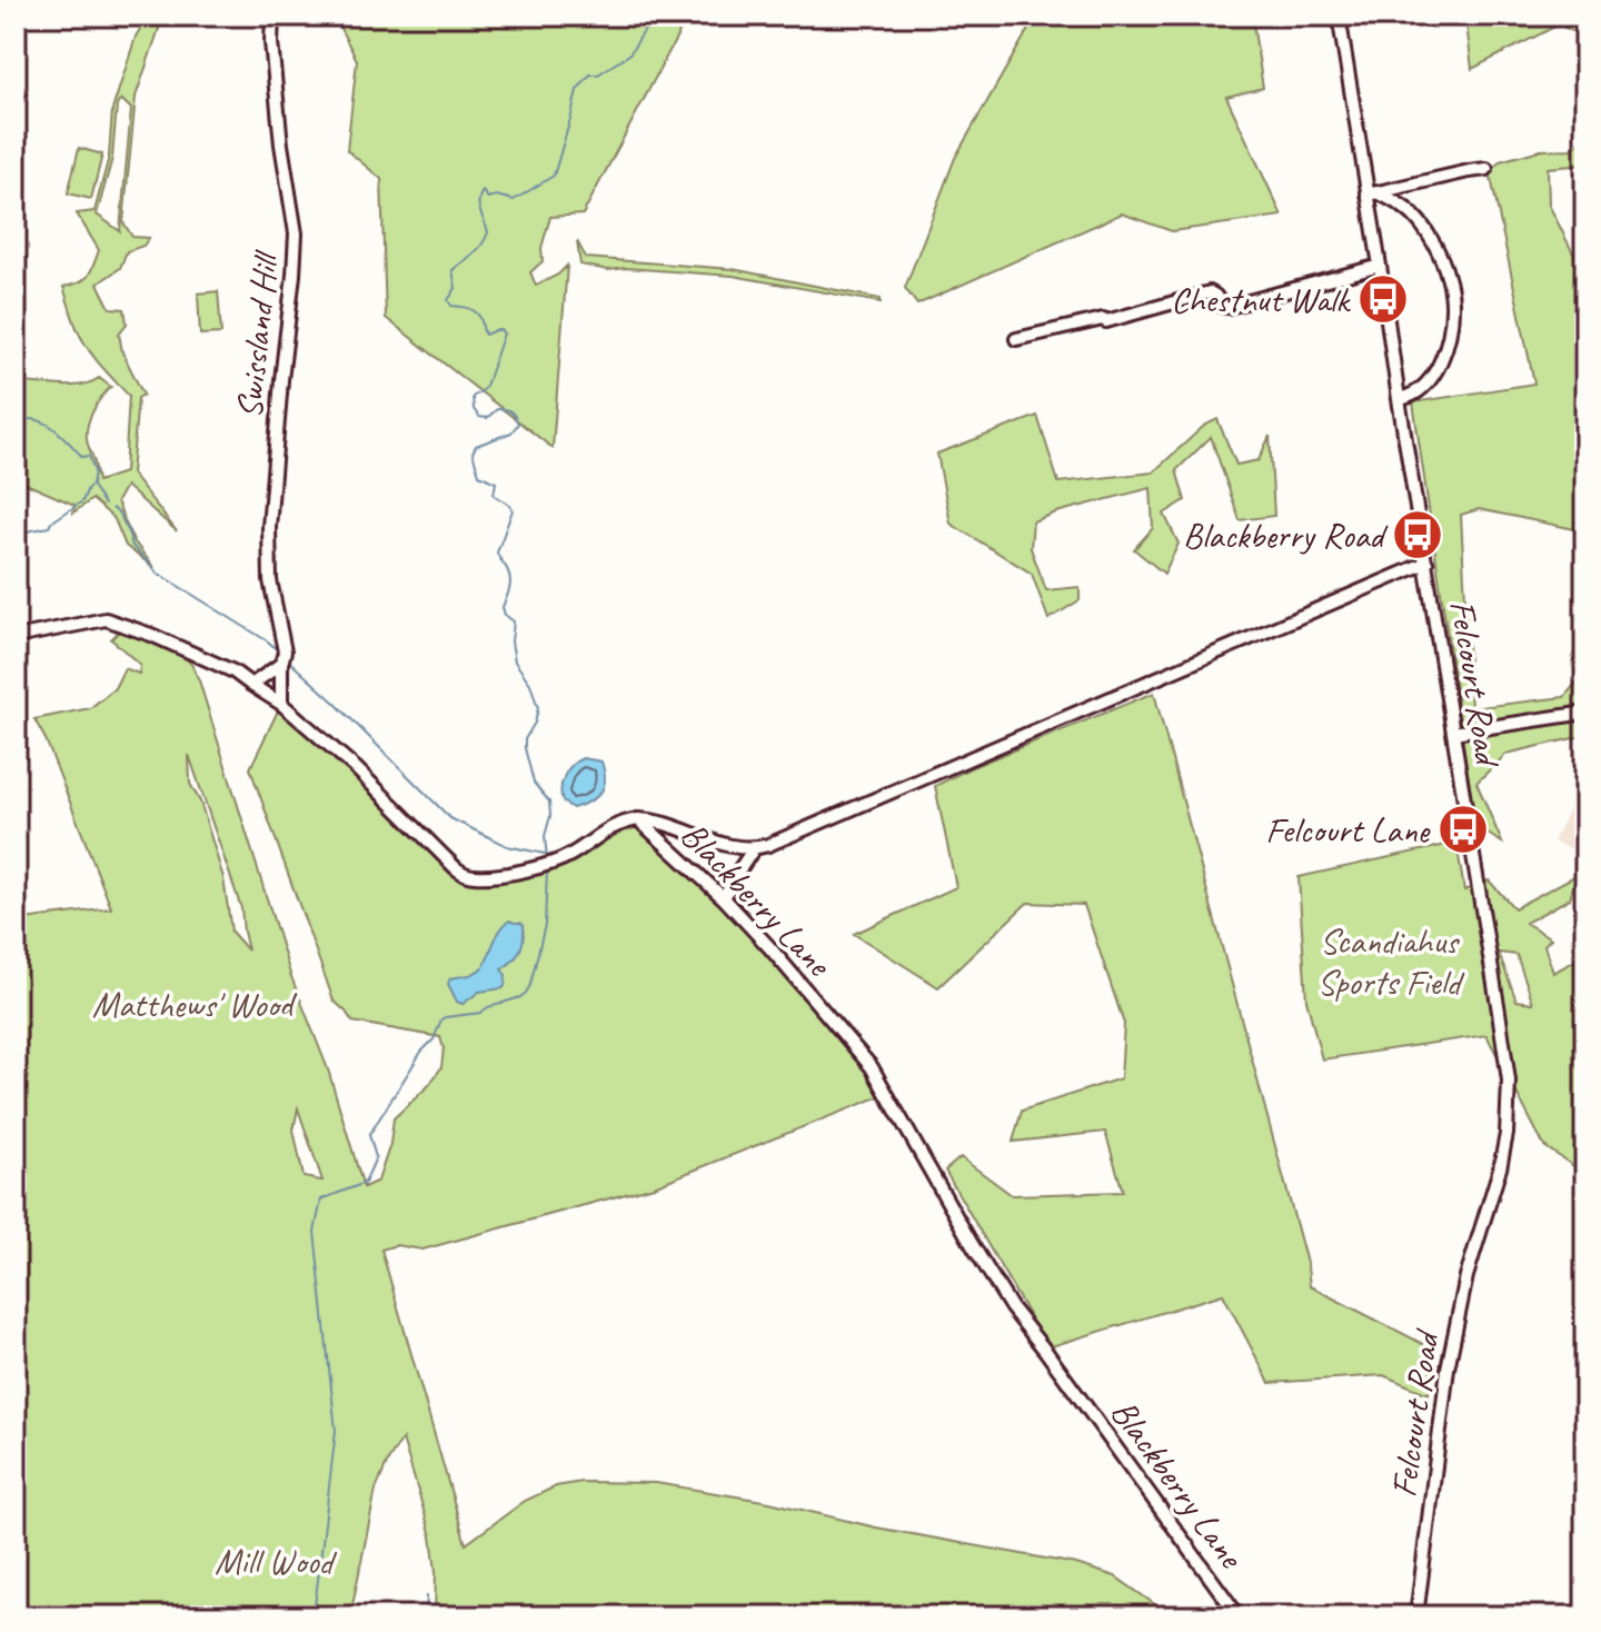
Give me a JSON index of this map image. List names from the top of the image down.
{
  "streets": {
    "street": ["Swissland Hill", "Felcourt Road", "Blackberry Lane"]
  },
  "crossings": [
    ["Swissland Hill", "Blackberry Lane"]
  ],
  "parks": ["Scandiahus Sports Field", "Matthews' Wood", "Mill Wood"],
  "places": {
    "bus stop": ["Chestnut Walk", "Blackberry Road", "Felcourt Lane"]
  }
}
